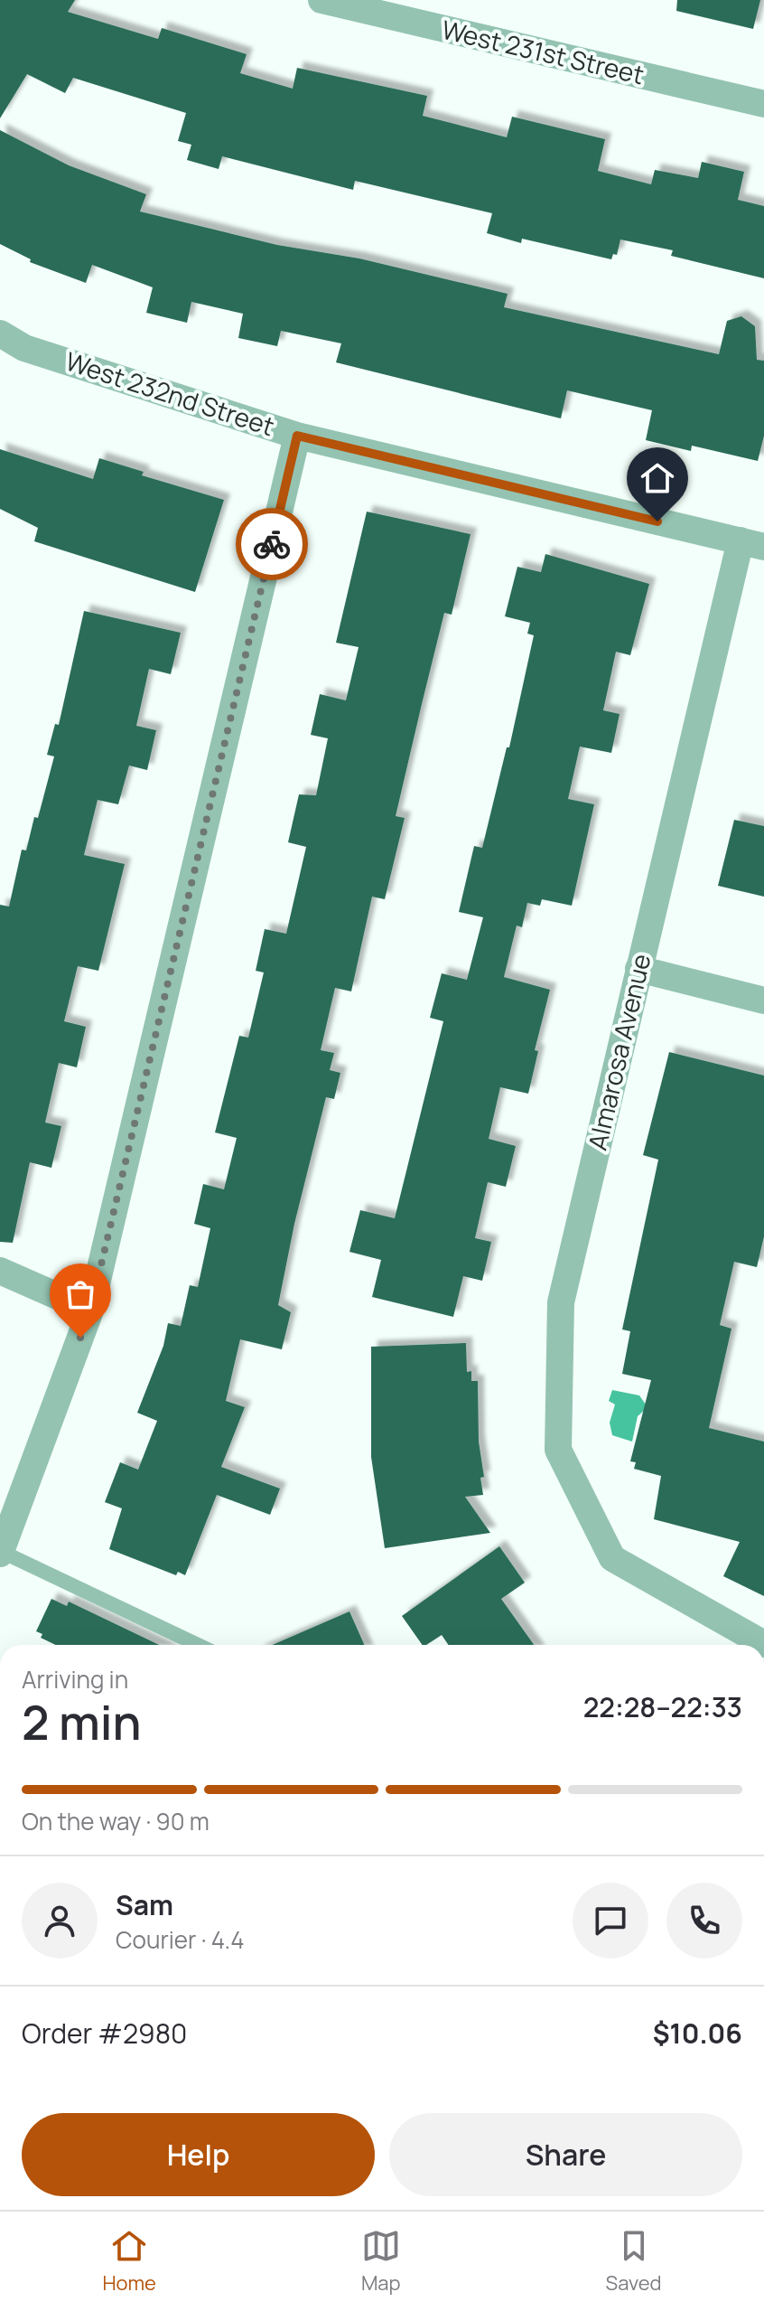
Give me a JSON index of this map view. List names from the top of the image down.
{
  "streets": {
    "street": ["West 231st Street", "West 232nd Street", "Almarosa Avenue"]
  },
  "crossings": [
    ["West 232nd Street", "Almarosa Avenue"]
  ],
  "page": {
    "heading": ["2 min", "Arriving in", "22:28–22:33"],
    "panel": [
      "Sam",
      "Courier · 4.4",
      "Order #2980",
      "$10.06"
    ],
    "bar": "On the way · 90 m",
    "buttons": ["Help", "Share"],
    "tabs": ["Home", "Map", "Saved"]
  }
}
